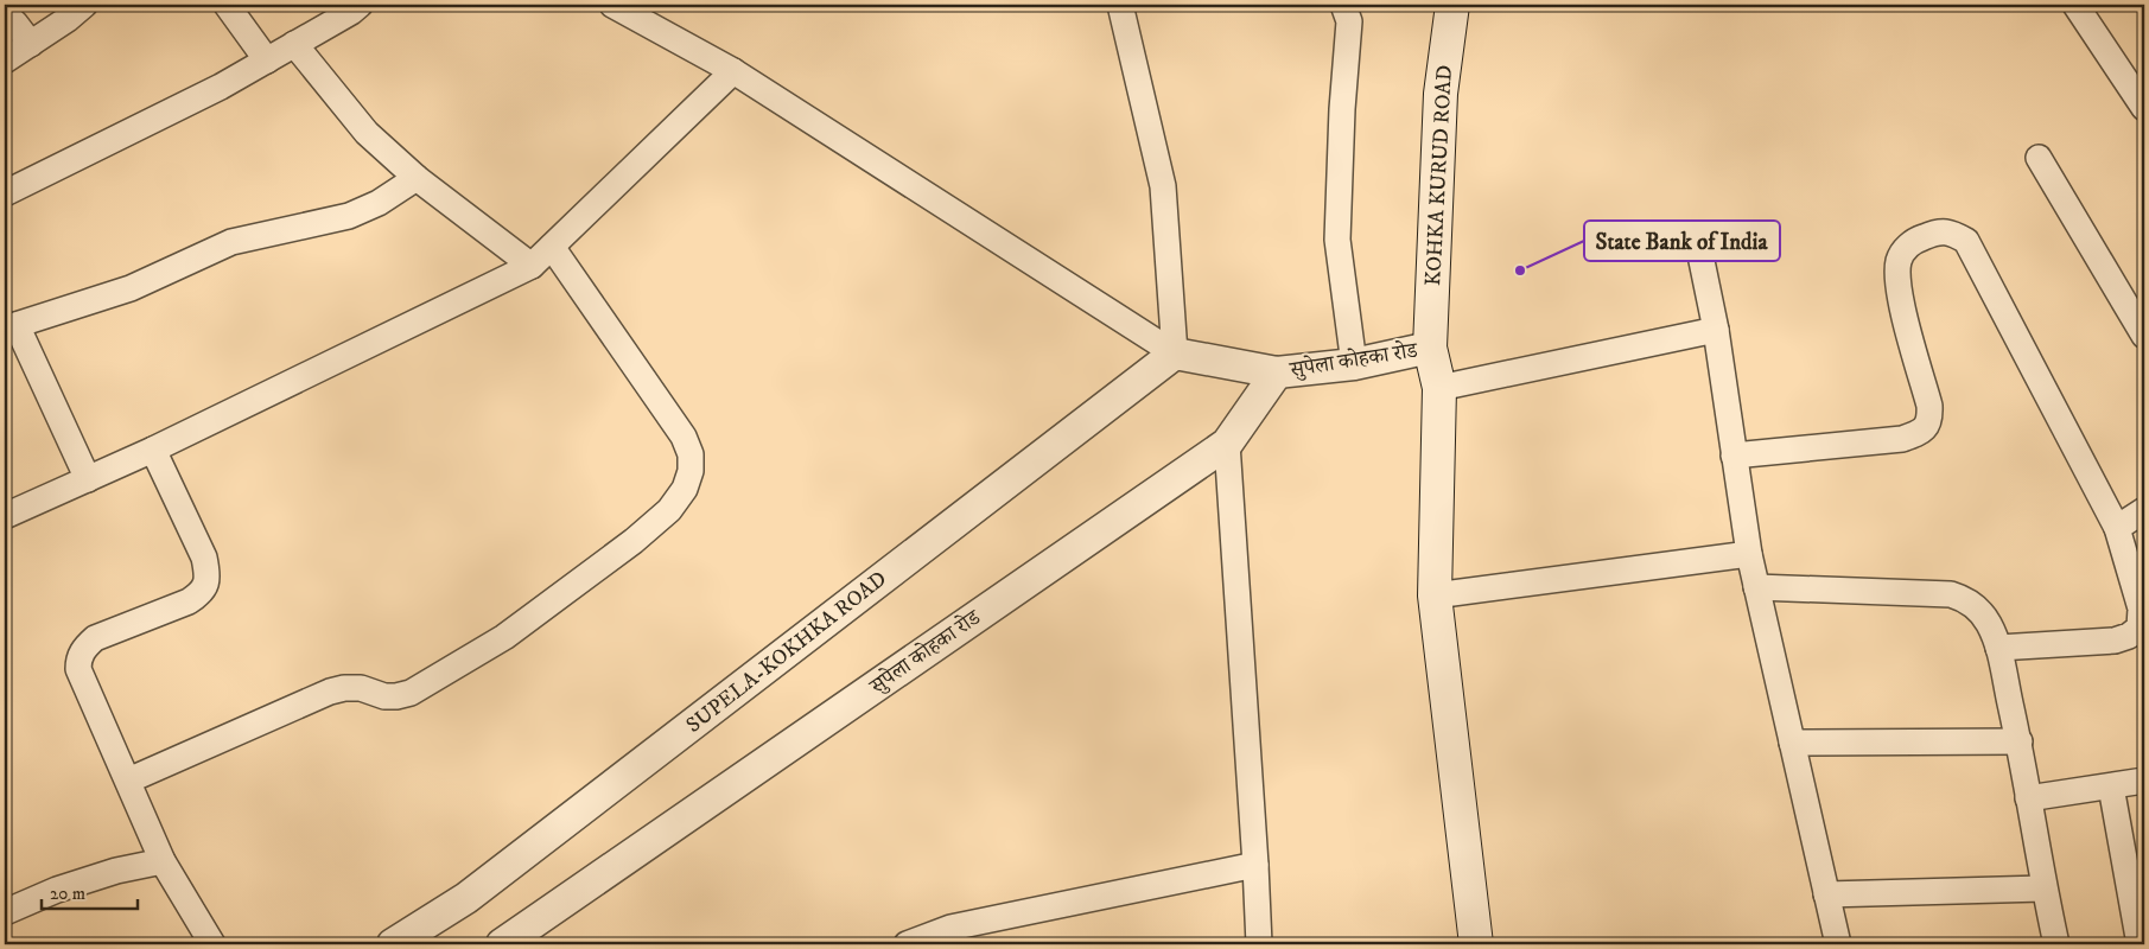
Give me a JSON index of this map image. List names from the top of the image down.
{
  "streets": {
    "main road": ["KOHKA KURUD ROAD"],
    "street": ["सुपेला कोहका रोड", "SUPELA-KOKHKA ROAD"]
  },
  "crossings": [
    ["KOHKA KURUD ROAD", "सुपेला कोहका रोड"],
    ["सुपेला कोहका रोड", "SUPELA-KOKHKA ROAD"]
  ],
  "places": ["State Bank of India"],
  "scale_bar": "20 m"
}
